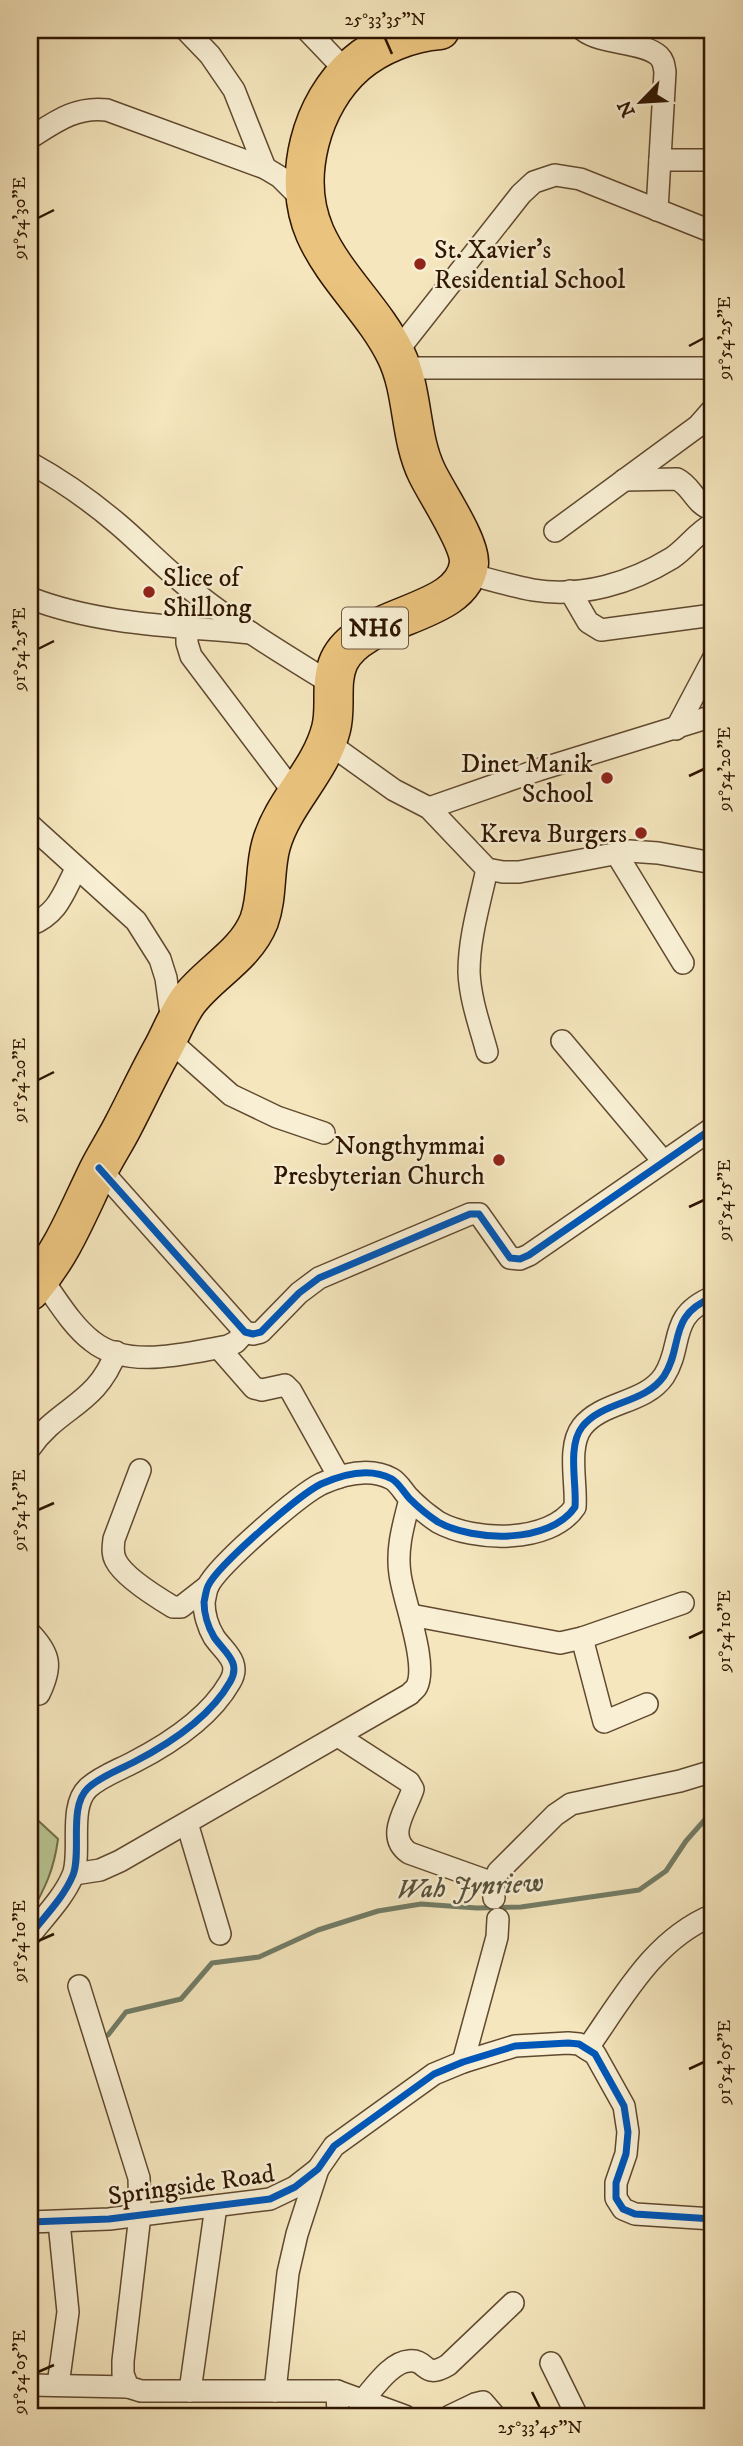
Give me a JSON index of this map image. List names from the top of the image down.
{
  "streets": {
    "highway": ["NH6"],
    "street": ["Springside Road"]
  },
  "water": ["Wah Jynriew"],
  "places": [
    "St. Xavier's Residential School",
    "Slice of Shillong",
    "Dinet Manik School",
    "Kreva Burgers",
    "Nongthymmai Presbyterian Church"
  ],
  "north": "bottom left",
  "coordinates": [
    "25°33'35\"N",
    "91°54'30\"E",
    "91°54'25\"E",
    "91°54'20\"E",
    "91°54'15\"E",
    "91°54'10\"E",
    "91°54'05\"E",
    "25°33'45\"N"
  ]
}
